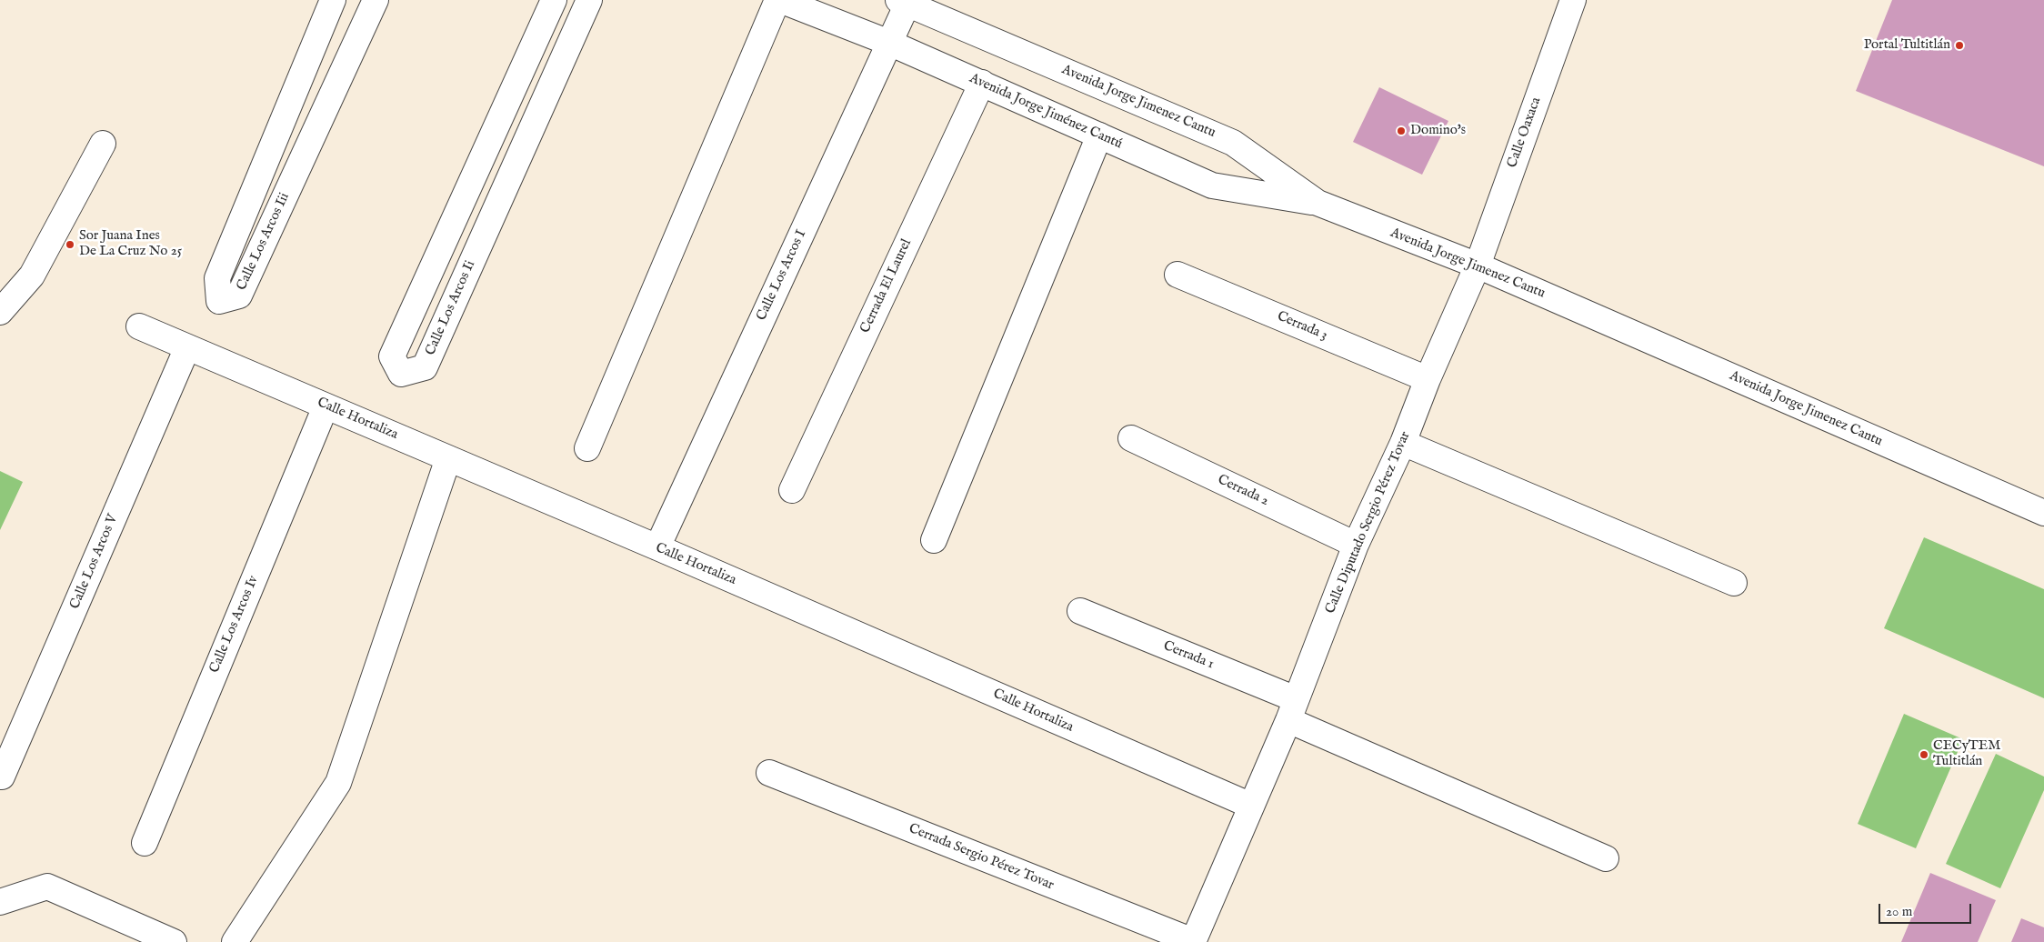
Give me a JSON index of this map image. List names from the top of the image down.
{
  "streets": {
    "street": [
      "Avenida Jorge Jimenez Cantu",
      "Avenida Jorge Jiménez Cantú",
      "Calle Oaxaca",
      "Calle Los Arcos Iii",
      "Calle Los Arcos I",
      "Cerrada El Laurel",
      "Calle Los Arcos Ii",
      "Cerrada 3",
      "Calle Hortaliza",
      "Cerrada 2",
      "Calle Diputado Sergio Pérez Tovar",
      "Calle Los Arcos V",
      "Calle Los Arcos Iv",
      "Cerrada 1",
      "Cerrada Sergio Pérez Tovar"
    ]
  },
  "crossings": [
    ["Avenida Jorge Jimenez Cantu", "Avenida Jorge Jiménez Cantú"],
    ["Avenida Jorge Jimenez Cantu", "Calle Oaxaca"],
    ["Avenida Jorge Jimenez Cantu", "Calle Los Arcos I"],
    ["Avenida Jorge Jimenez Cantu", "Calle Diputado Sergio Pérez Tovar"],
    ["Avenida Jorge Jiménez Cantú", "Calle Los Arcos I"],
    ["Avenida Jorge Jiménez Cantú", "Cerrada El Laurel"],
    ["Calle Oaxaca", "Calle Diputado Sergio Pérez Tovar"],
    ["Calle Los Arcos I", "Calle Hortaliza"],
    ["Cerrada 3", "Calle Diputado Sergio Pérez Tovar"],
    ["Calle Hortaliza", "Calle Diputado Sergio Pérez Tovar"],
    ["Calle Hortaliza", "Calle Los Arcos V"],
    ["Calle Hortaliza", "Calle Los Arcos Iv"],
    ["Cerrada 2", "Calle Diputado Sergio Pérez Tovar"],
    ["Calle Diputado Sergio Pérez Tovar", "Cerrada 1"],
    ["Calle Diputado Sergio Pérez Tovar", "Cerrada Sergio Pérez Tovar"]
  ],
  "places": [
    "Portal Tultitlán",
    "Domino's",
    "Sor Juana Ines De La Cruz No 25",
    "CECyTEM Tultitlán"
  ],
  "scale_bar": "20 m"
}
